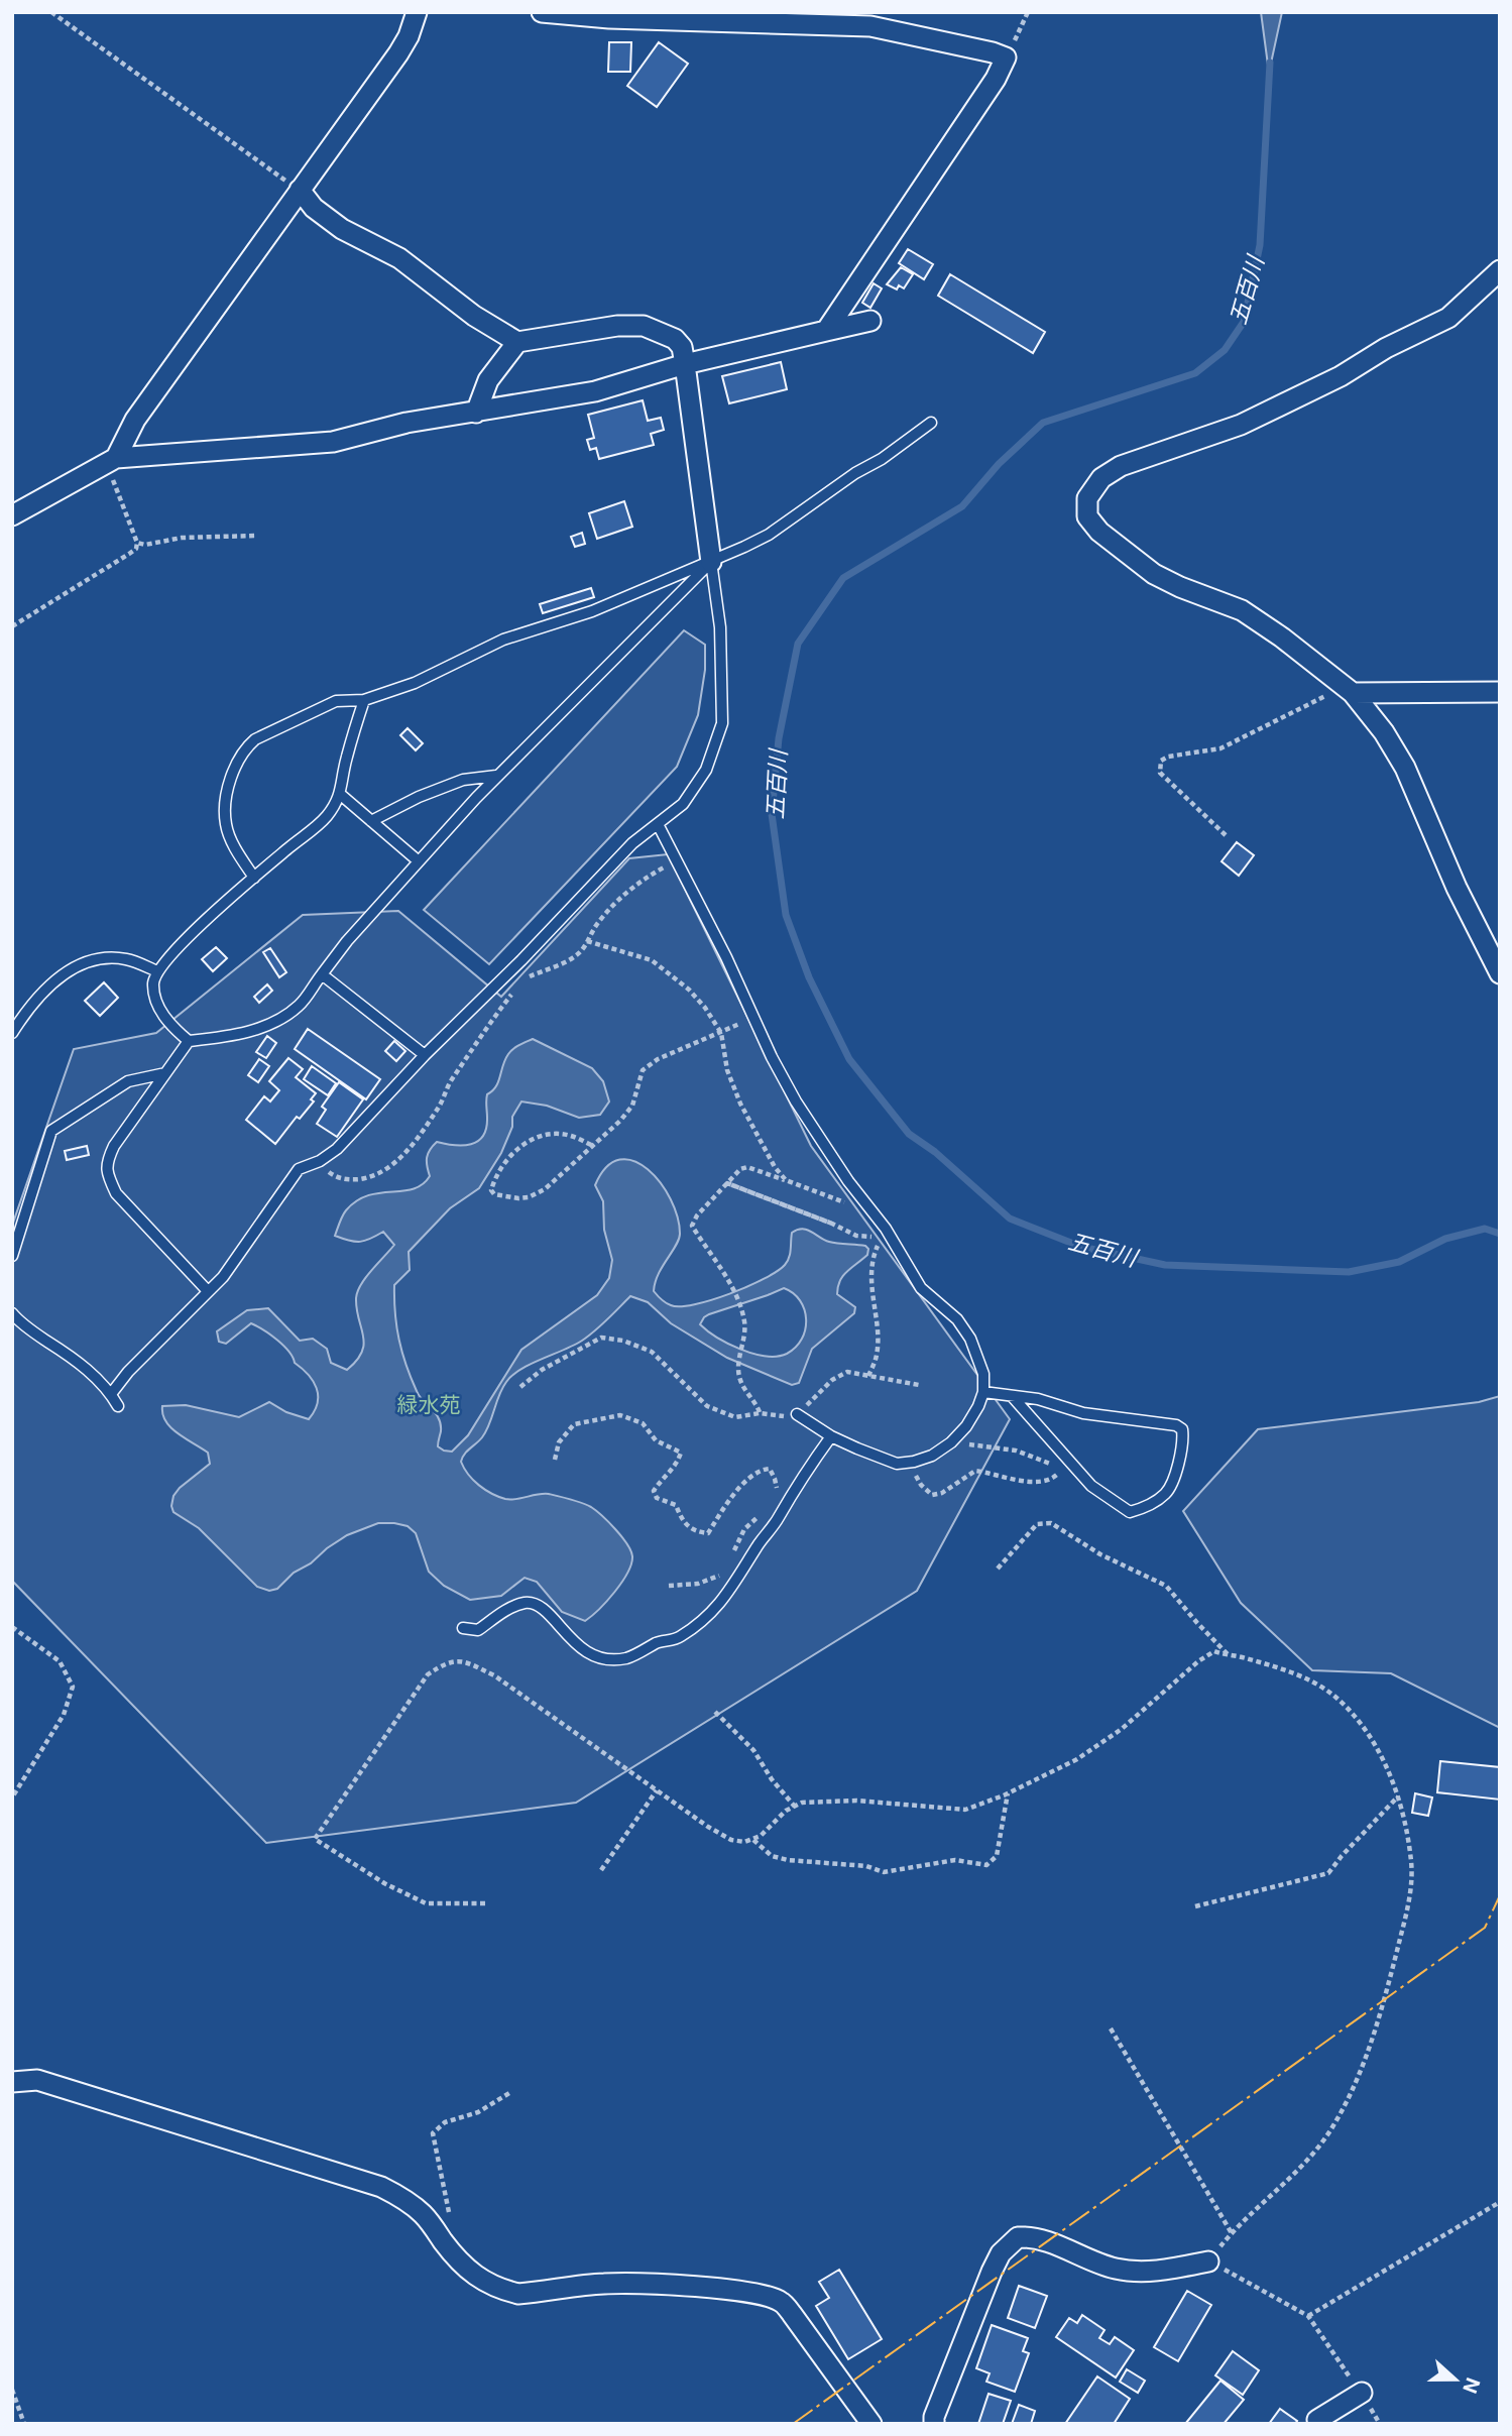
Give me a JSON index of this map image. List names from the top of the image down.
{
  "water": ["五百川"],
  "parks": ["緑水苑"],
  "north": "right"
}
